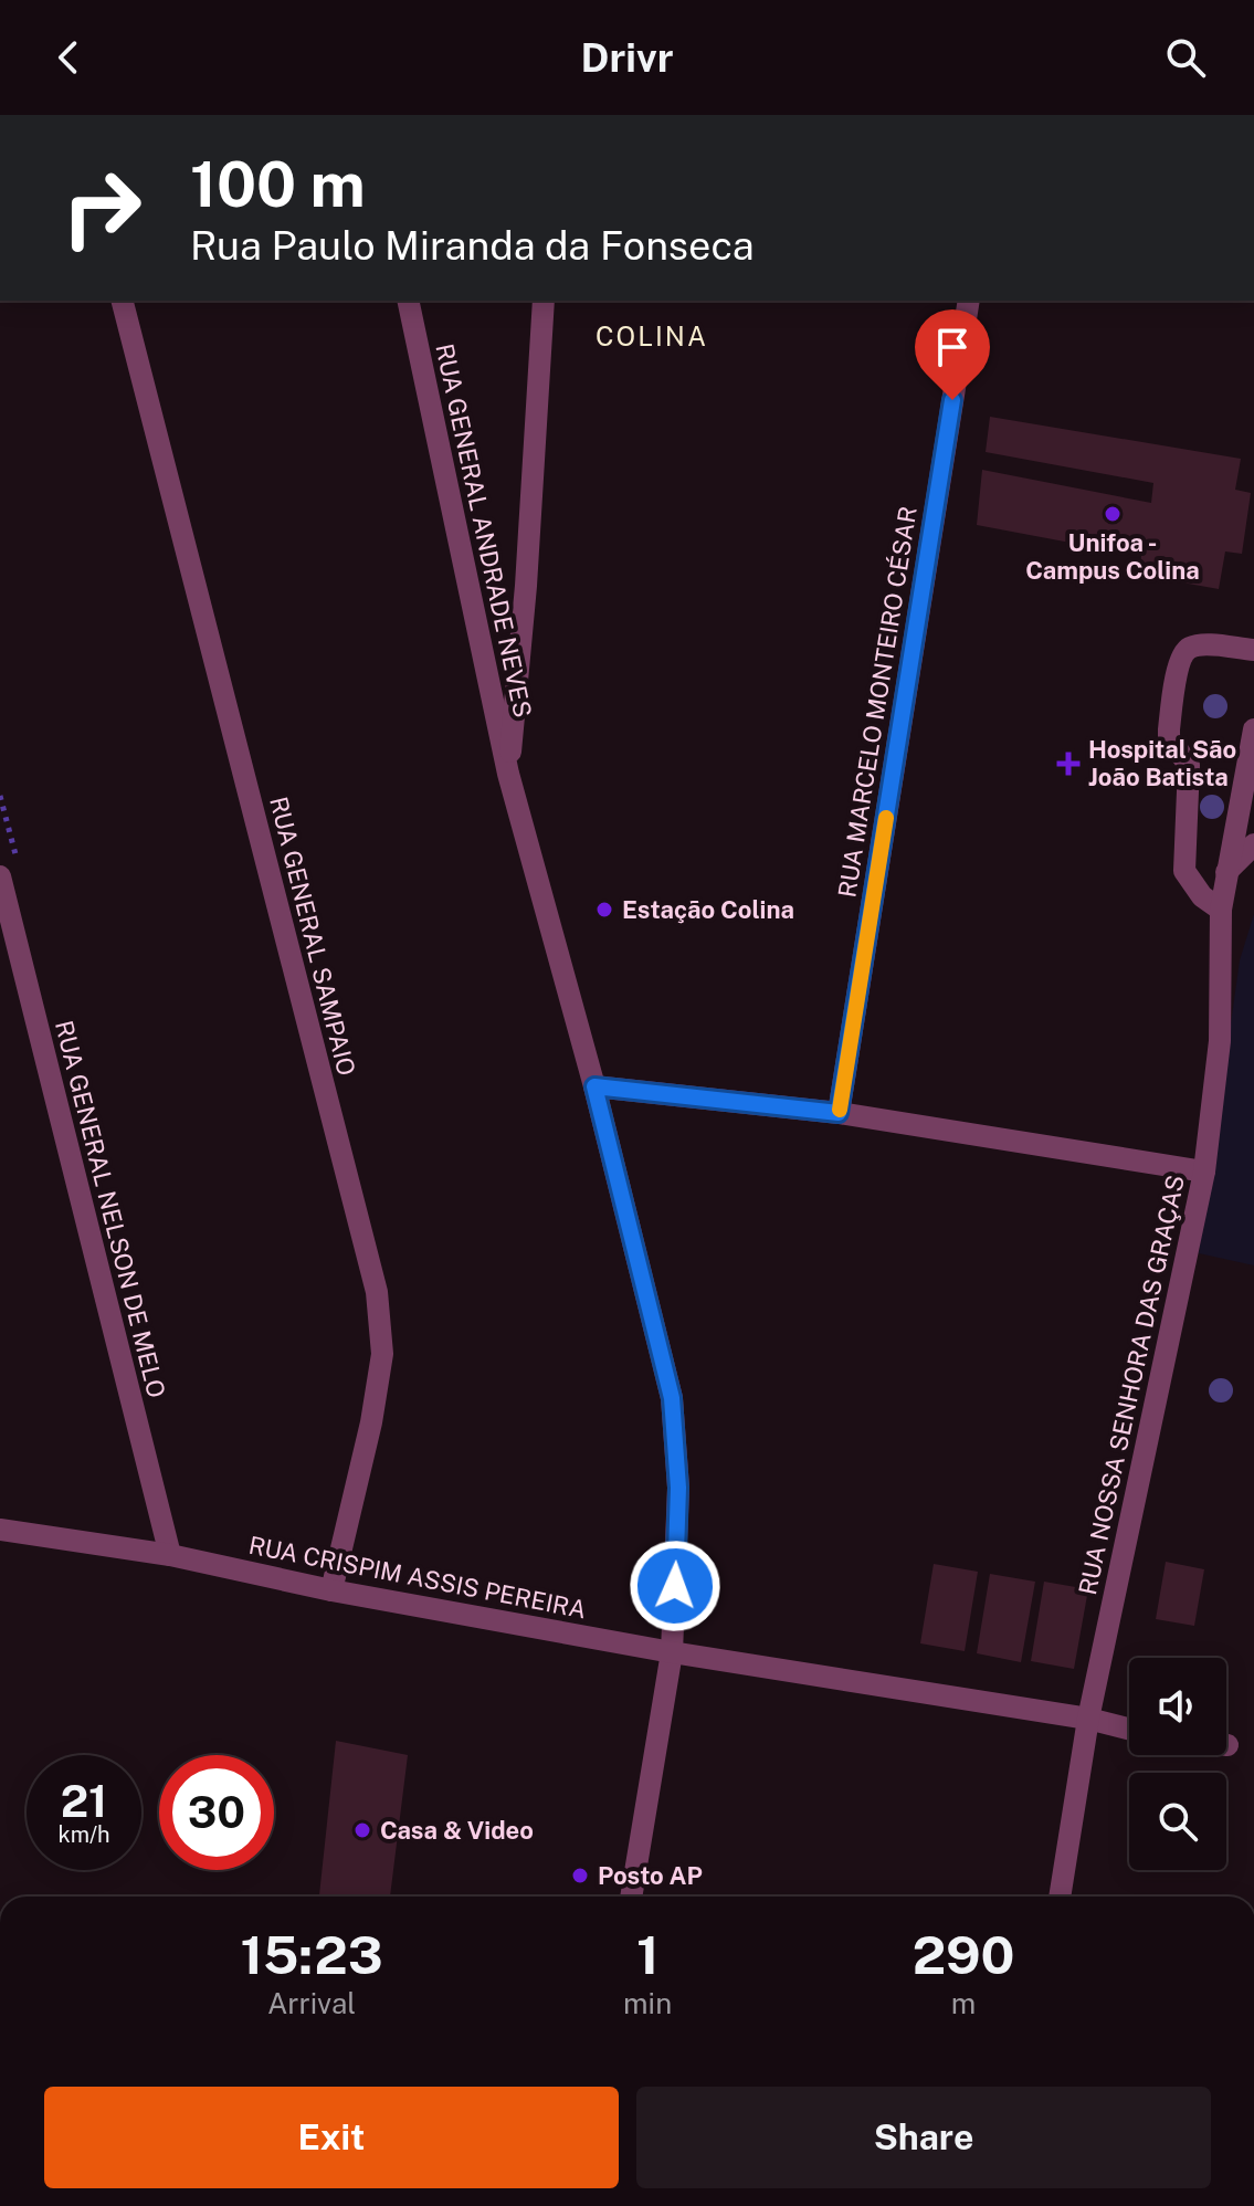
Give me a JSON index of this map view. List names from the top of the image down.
{
  "streets": {
    "street": [
      "RUA GENERAL ANDRADE NEVES",
      "RUA MARCELO MONTEIRO CÉSAR",
      "RUA GENERAL SAMPAIO",
      "RUA GENERAL NELSON DE MELO",
      "RUA NOSSA SENHORA DAS GRAÇAS",
      "RUA CRISPIM ASSIS PEREIRA"
    ]
  },
  "crossings": [
    ["RUA GENERAL ANDRADE NEVES", "RUA CRISPIM ASSIS PEREIRA"],
    ["RUA GENERAL SAMPAIO", "RUA CRISPIM ASSIS PEREIRA"],
    ["RUA GENERAL NELSON DE MELO", "RUA CRISPIM ASSIS PEREIRA"],
    ["RUA NOSSA SENHORA DAS GRAÇAS", "RUA CRISPIM ASSIS PEREIRA"]
  ],
  "districts": ["COLINA"],
  "places": {
    "other": [
      "Unifoa - Campus Colina",
      "Estação Colina",
      "Casa & Video",
      "Posto AP"
    ],
    "health": ["Hospital São João Batista"]
  },
  "page": {
    "header": "Drivr",
    "turn": ["100 m", "Rua Paulo Miranda da Fonseca"],
    "speed": "21 km/h",
    "limit": "30",
    "eta": [
      "15:23",
      "Arrival",
      "1",
      "min",
      "290",
      "m"
    ],
    "buttons": ["Exit", "Share"]
  }
}
